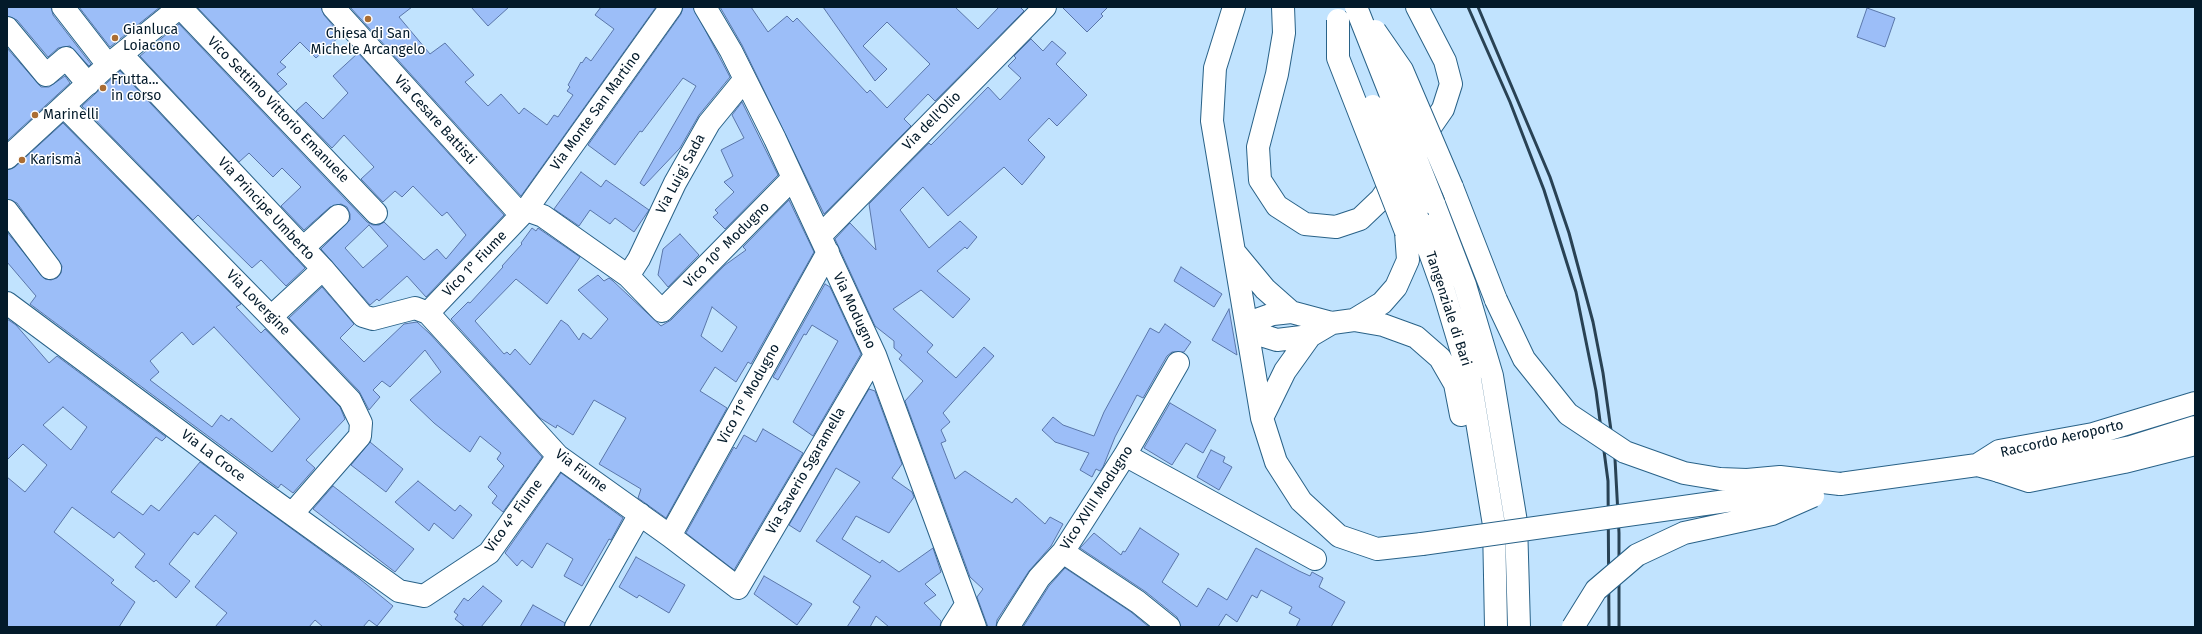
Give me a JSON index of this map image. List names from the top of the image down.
{
  "streets": {
    "main road": [
      "Vico Settimo Vittorio Emanuele",
      "Via Monte San Martino",
      "Via Cesare Battisti",
      "Via dell'Olio",
      "Via Luigi Sada",
      "Via Principe Umberto",
      "Vico 10° Modugno",
      "Vico 1° Fiume",
      "Via Lovergine",
      "Tangenziale di Bari",
      "Via Modugno",
      "Vico 11° Modugno",
      "Raccordo Aeroporto",
      "Via La Croce",
      "Via Fiume",
      "Via Saverio Sgaramella",
      "Vico XVIII Modugno",
      "Vico 4° Fiume"
    ]
  },
  "crossings": [
    ["Via Monte San Martino", "Via Cesare Battisti"],
    ["Via Monte San Martino", "Vico 1° Fiume"],
    ["Via Cesare Battisti", "Via Luigi Sada"],
    ["Via Cesare Battisti", "Vico 10° Modugno"],
    ["Via Cesare Battisti", "Vico 1° Fiume"],
    ["Via dell'Olio", "Via Modugno"],
    ["Via dell'Olio", "Vico 11° Modugno"],
    ["Via Luigi Sada", "Via Modugno"],
    ["Via Principe Umberto", "Vico 1° Fiume"],
    ["Via Principe Umberto", "Via Fiume"],
    ["Vico 10° Modugno", "Via Modugno"],
    ["Vico 1° Fiume", "Via Fiume"],
    ["Via Lovergine", "Via La Croce"],
    ["Via Modugno", "Vico 11° Modugno"],
    ["Via Modugno", "Via Saverio Sgaramella"],
    ["Vico 11° Modugno", "Via Fiume"],
    ["Via La Croce", "Vico 4° Fiume"],
    ["Via Fiume", "Via Saverio Sgaramella"],
    ["Via Fiume", "Vico 4° Fiume"]
  ],
  "places": [
    "Chiesa di San Michele Arcangelo",
    "Gianluca Loiacono",
    "Frutta... in corso",
    "Marinelli",
    "Karismà"
  ]
}
